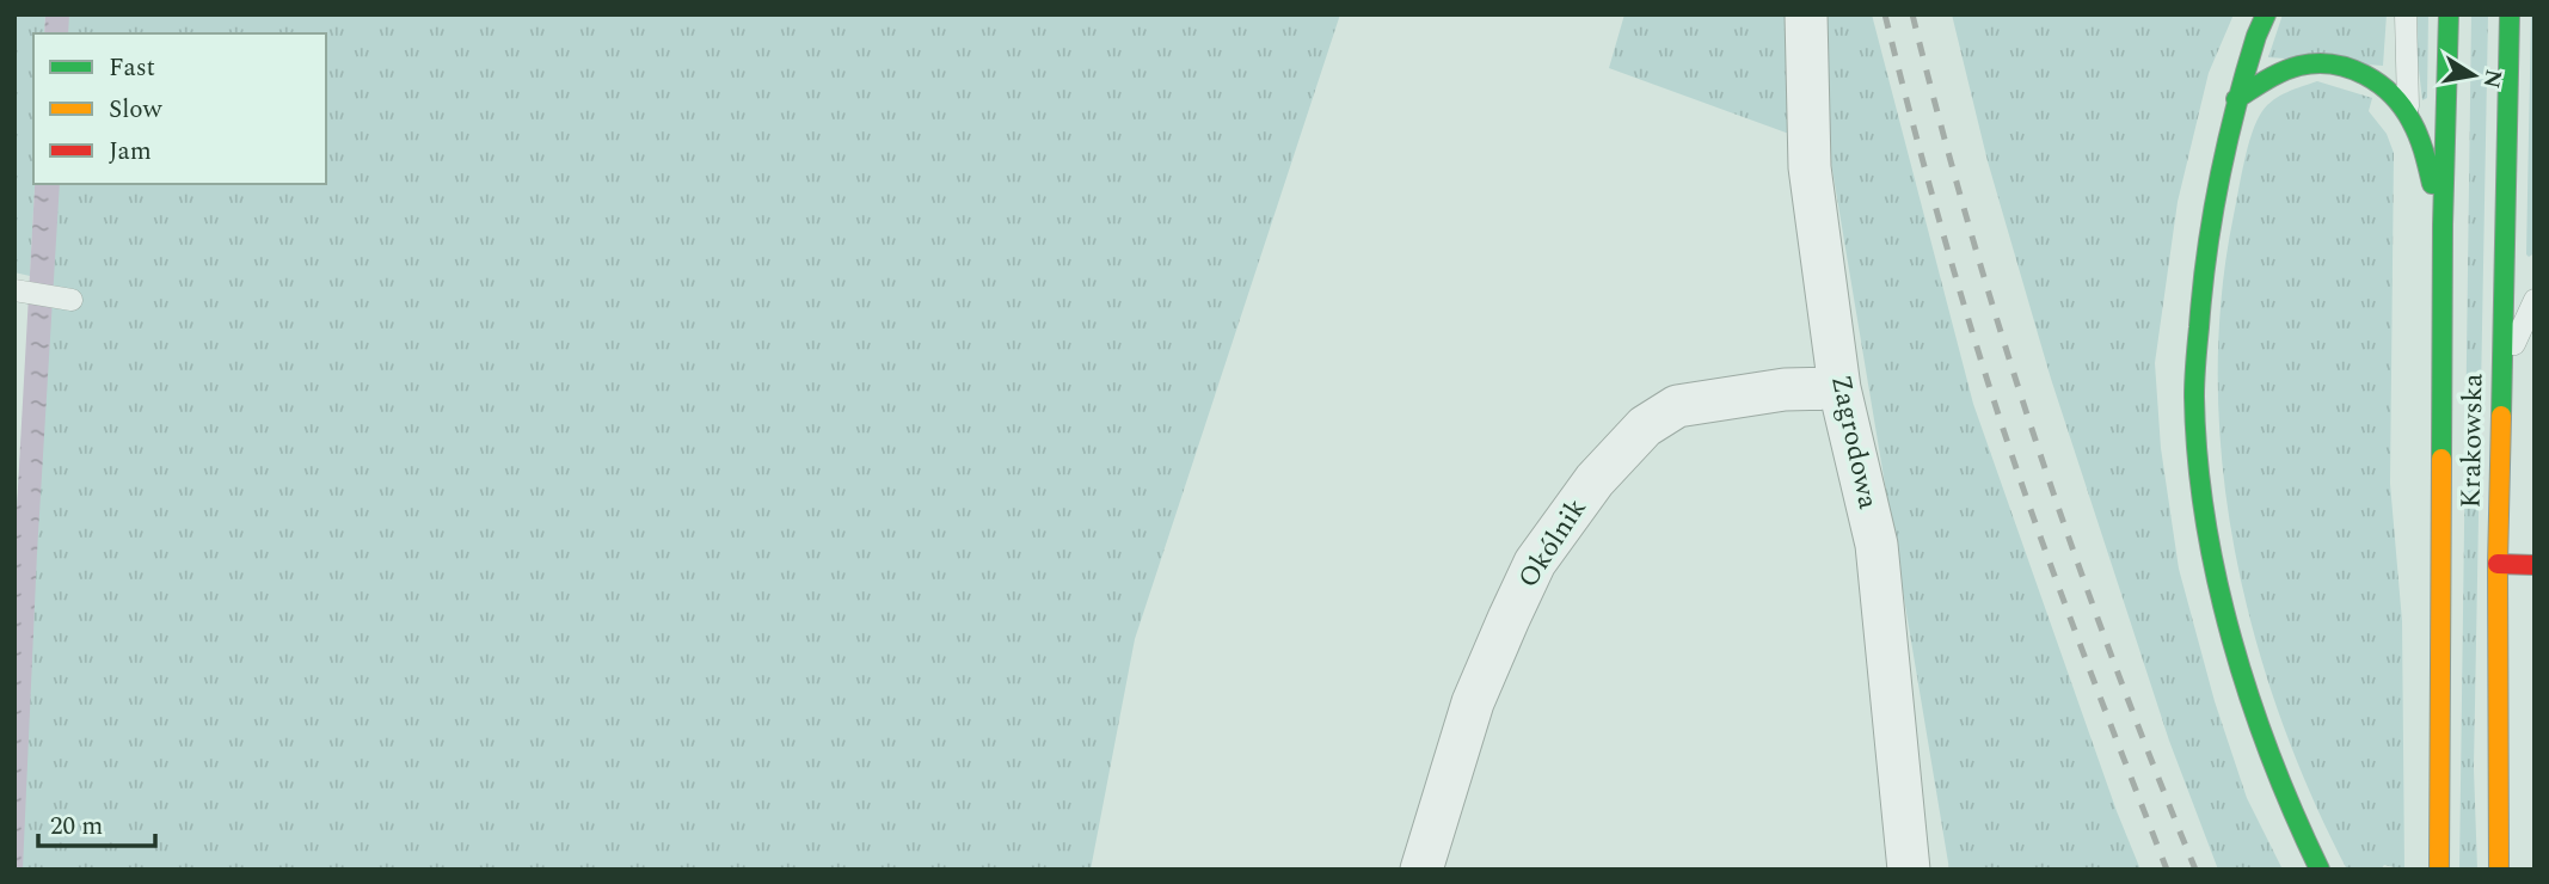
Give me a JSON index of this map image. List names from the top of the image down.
{
  "streets": {
    "main road": ["Krakowska"],
    "street": ["Zagrodowa", "Okólnik"]
  },
  "crossings": [
    ["Zagrodowa", "Okólnik"]
  ],
  "legend": ["Fast", "Slow", "Jam"],
  "scale_bar": "20 m",
  "north": "right"
}
